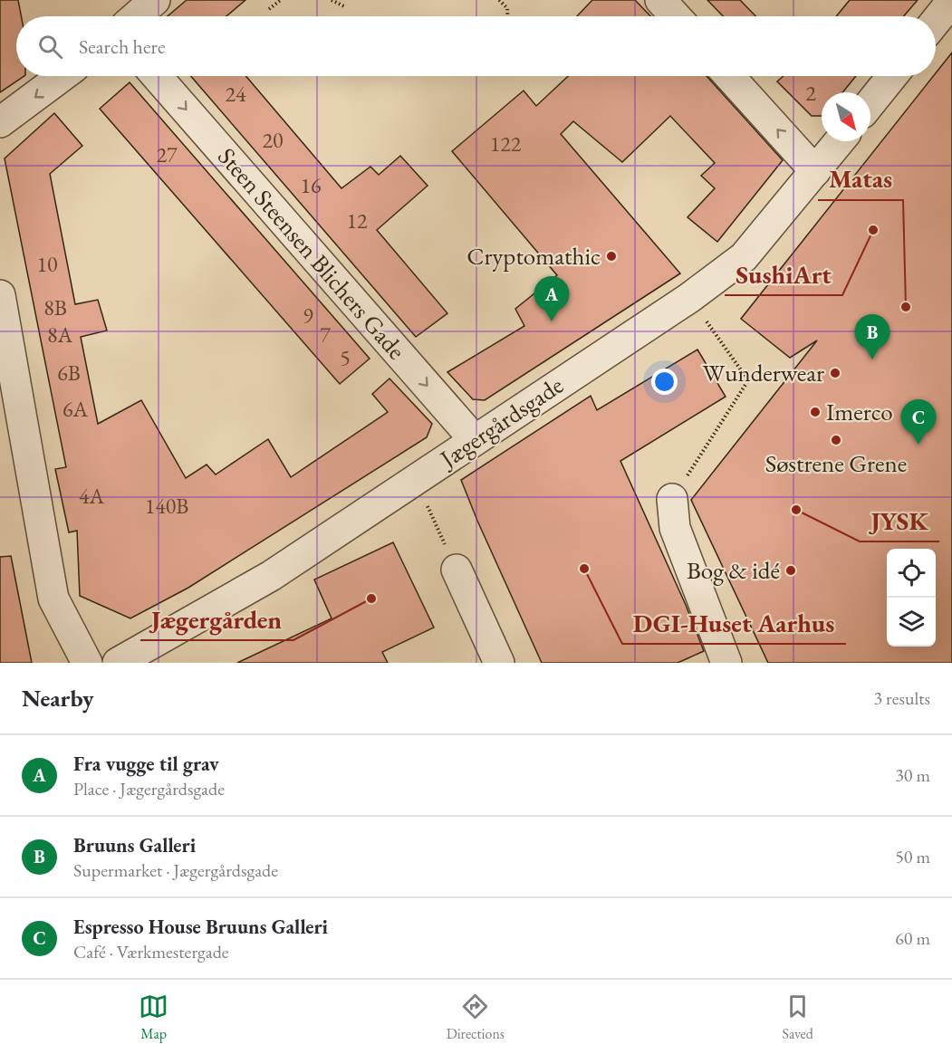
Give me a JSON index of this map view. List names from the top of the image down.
{
  "streets": {
    "street": ["Steen Steensen Blichers Gade", "Jægergårdsgade"]
  },
  "crossings": [
    ["Steen Steensen Blichers Gade", "Jægergårdsgade"]
  ],
  "one_way": ["Steen Steensen Blichers Gade"],
  "places": [
    "SushiArt",
    "Cryptomathic",
    "Matas",
    "Wunderwear",
    "Imerco",
    "Søstrene Grene",
    "JYSK",
    "DGI-Huset Aarhus",
    "Bog & idé",
    "Jægergården"
  ],
  "house_numbers": [
    "2",
    "24",
    "20",
    "122",
    "27",
    "16",
    "12",
    "10",
    "8B",
    "9",
    "8A",
    "7",
    "5",
    "6B",
    "6A",
    "4A",
    "140B"
  ],
  "north": "bottom right",
  "page": {
    "search": "Search here",
    "pins": ["A", "B", "C"],
    "heading": ["Nearby", "3 results"],
    "list": [
      {
        "mark": "A",
        "name": "Fra vugge til grav",
        "note": "Place · Jægergårdsgade",
        "value": "30 m"
      },
      {
        "mark": "B",
        "name": "Bruuns Galleri",
        "note": "Supermarket · Jægergårdsgade",
        "value": "50 m"
      },
      {
        "mark": "C",
        "name": "Espresso House Bruuns Galleri",
        "note": "Café · Værkmestergade",
        "value": "60 m"
      }
    ],
    "nav": ["Map", "Directions", "Saved"]
  }
}
